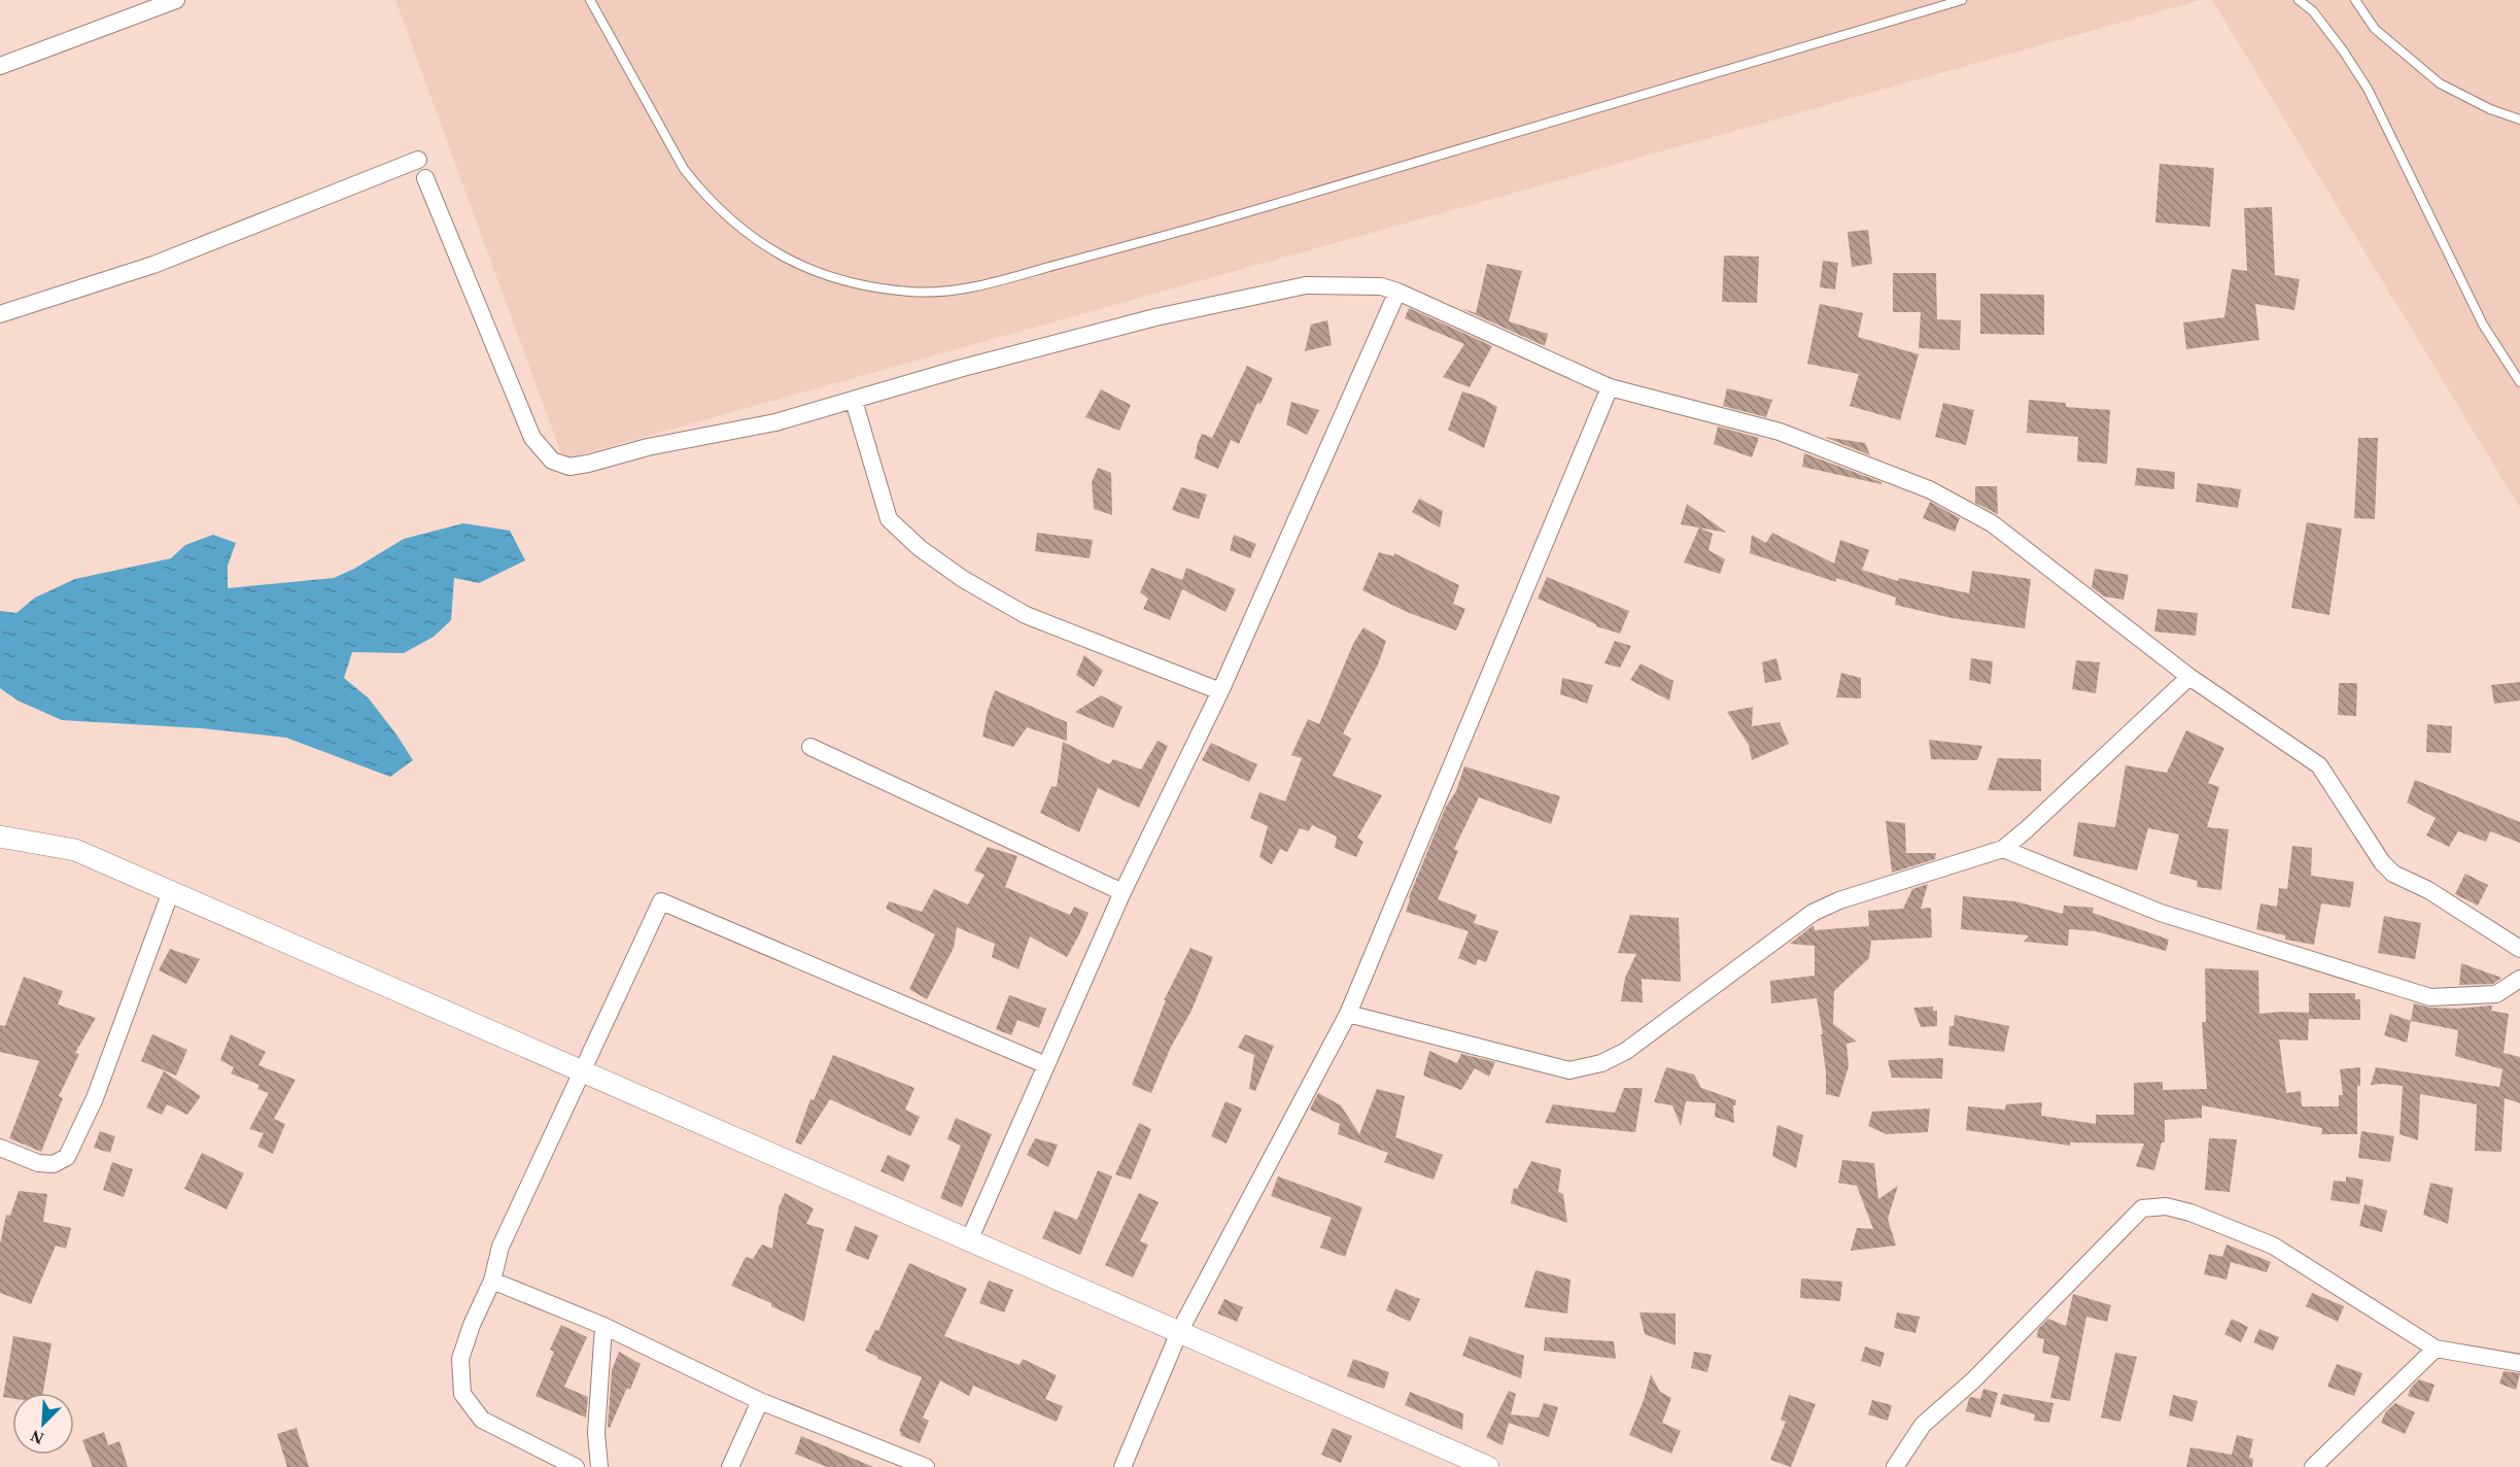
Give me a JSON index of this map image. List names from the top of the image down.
{
  "north": "bottom left"
}
